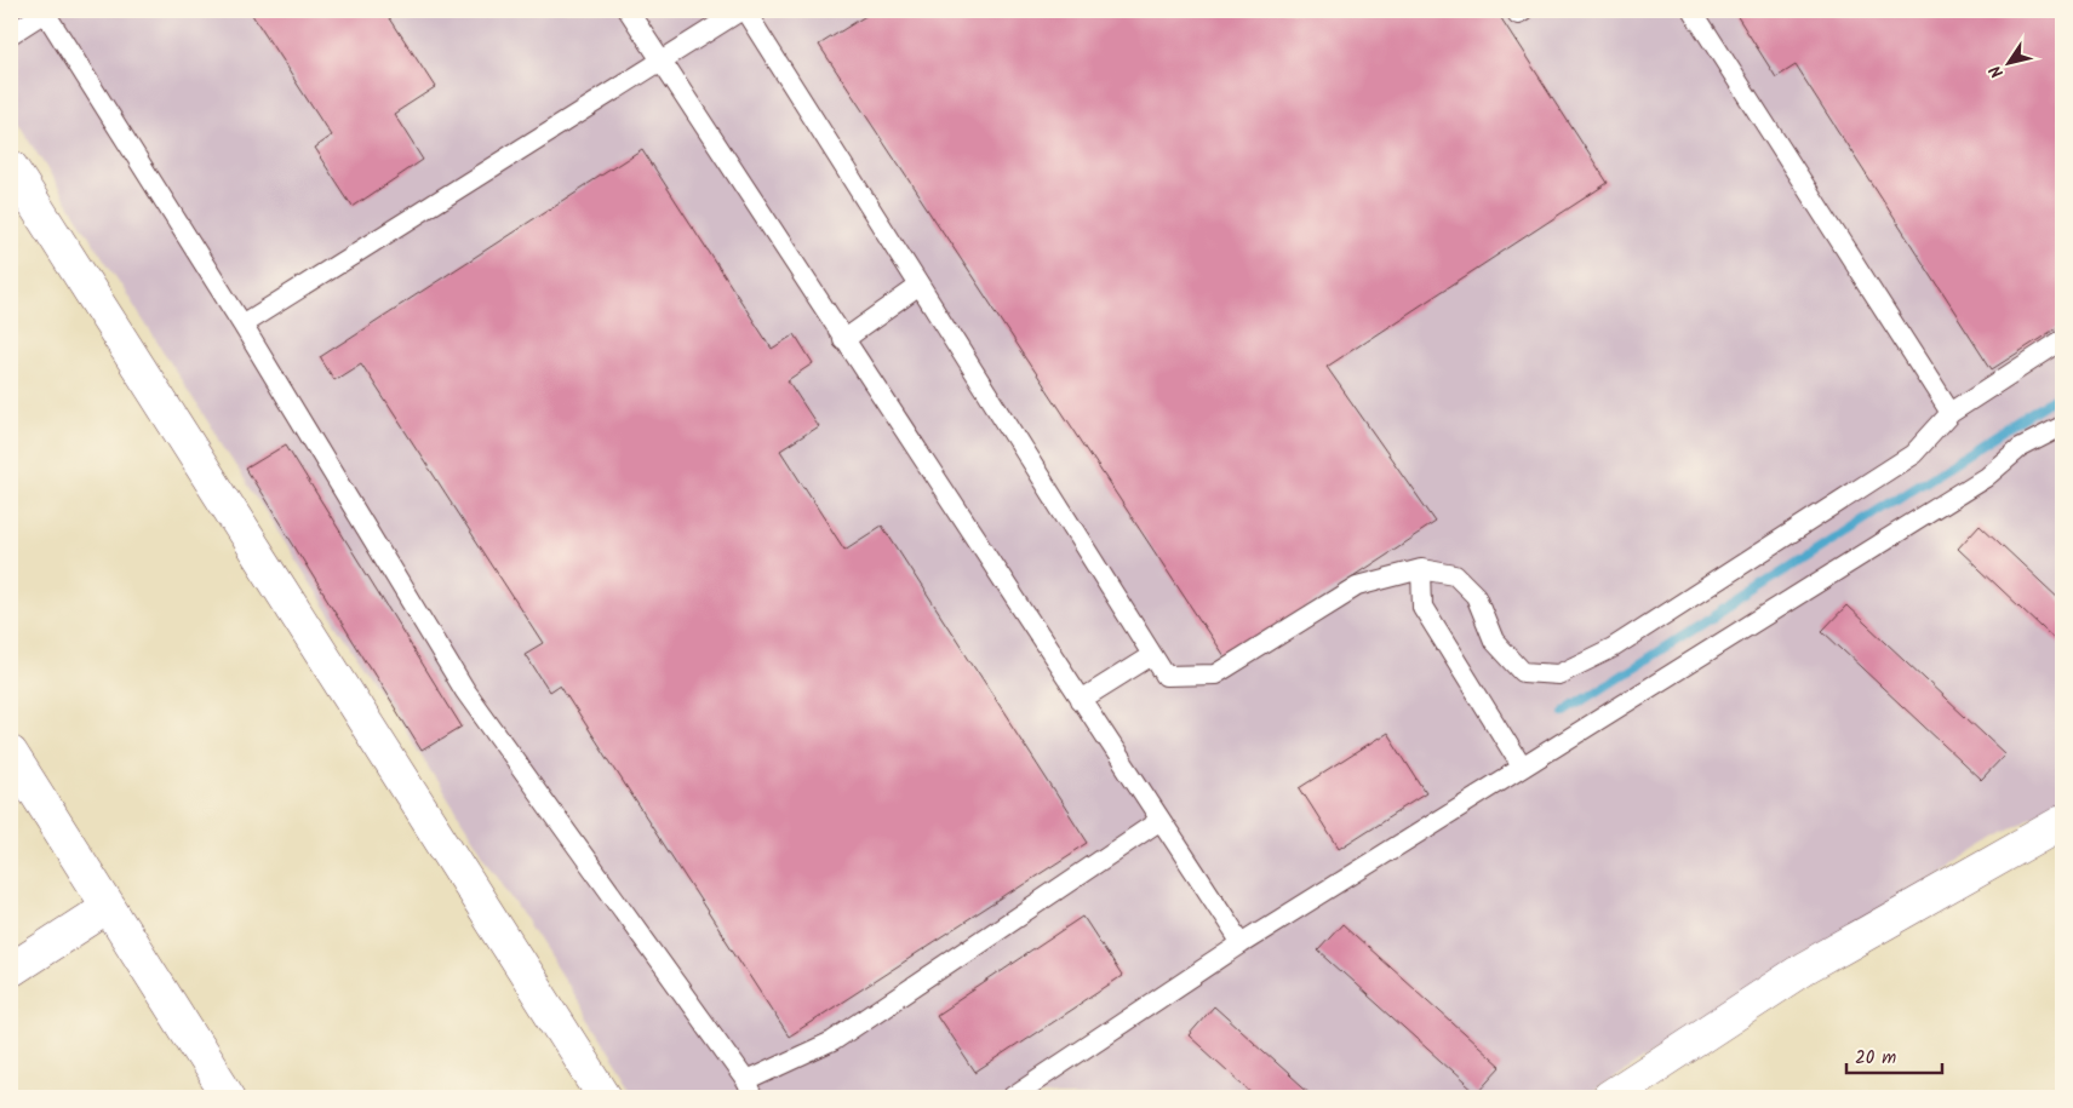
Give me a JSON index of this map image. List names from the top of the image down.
{
  "scale_bar": "20 m",
  "north": "bottom left"
}
